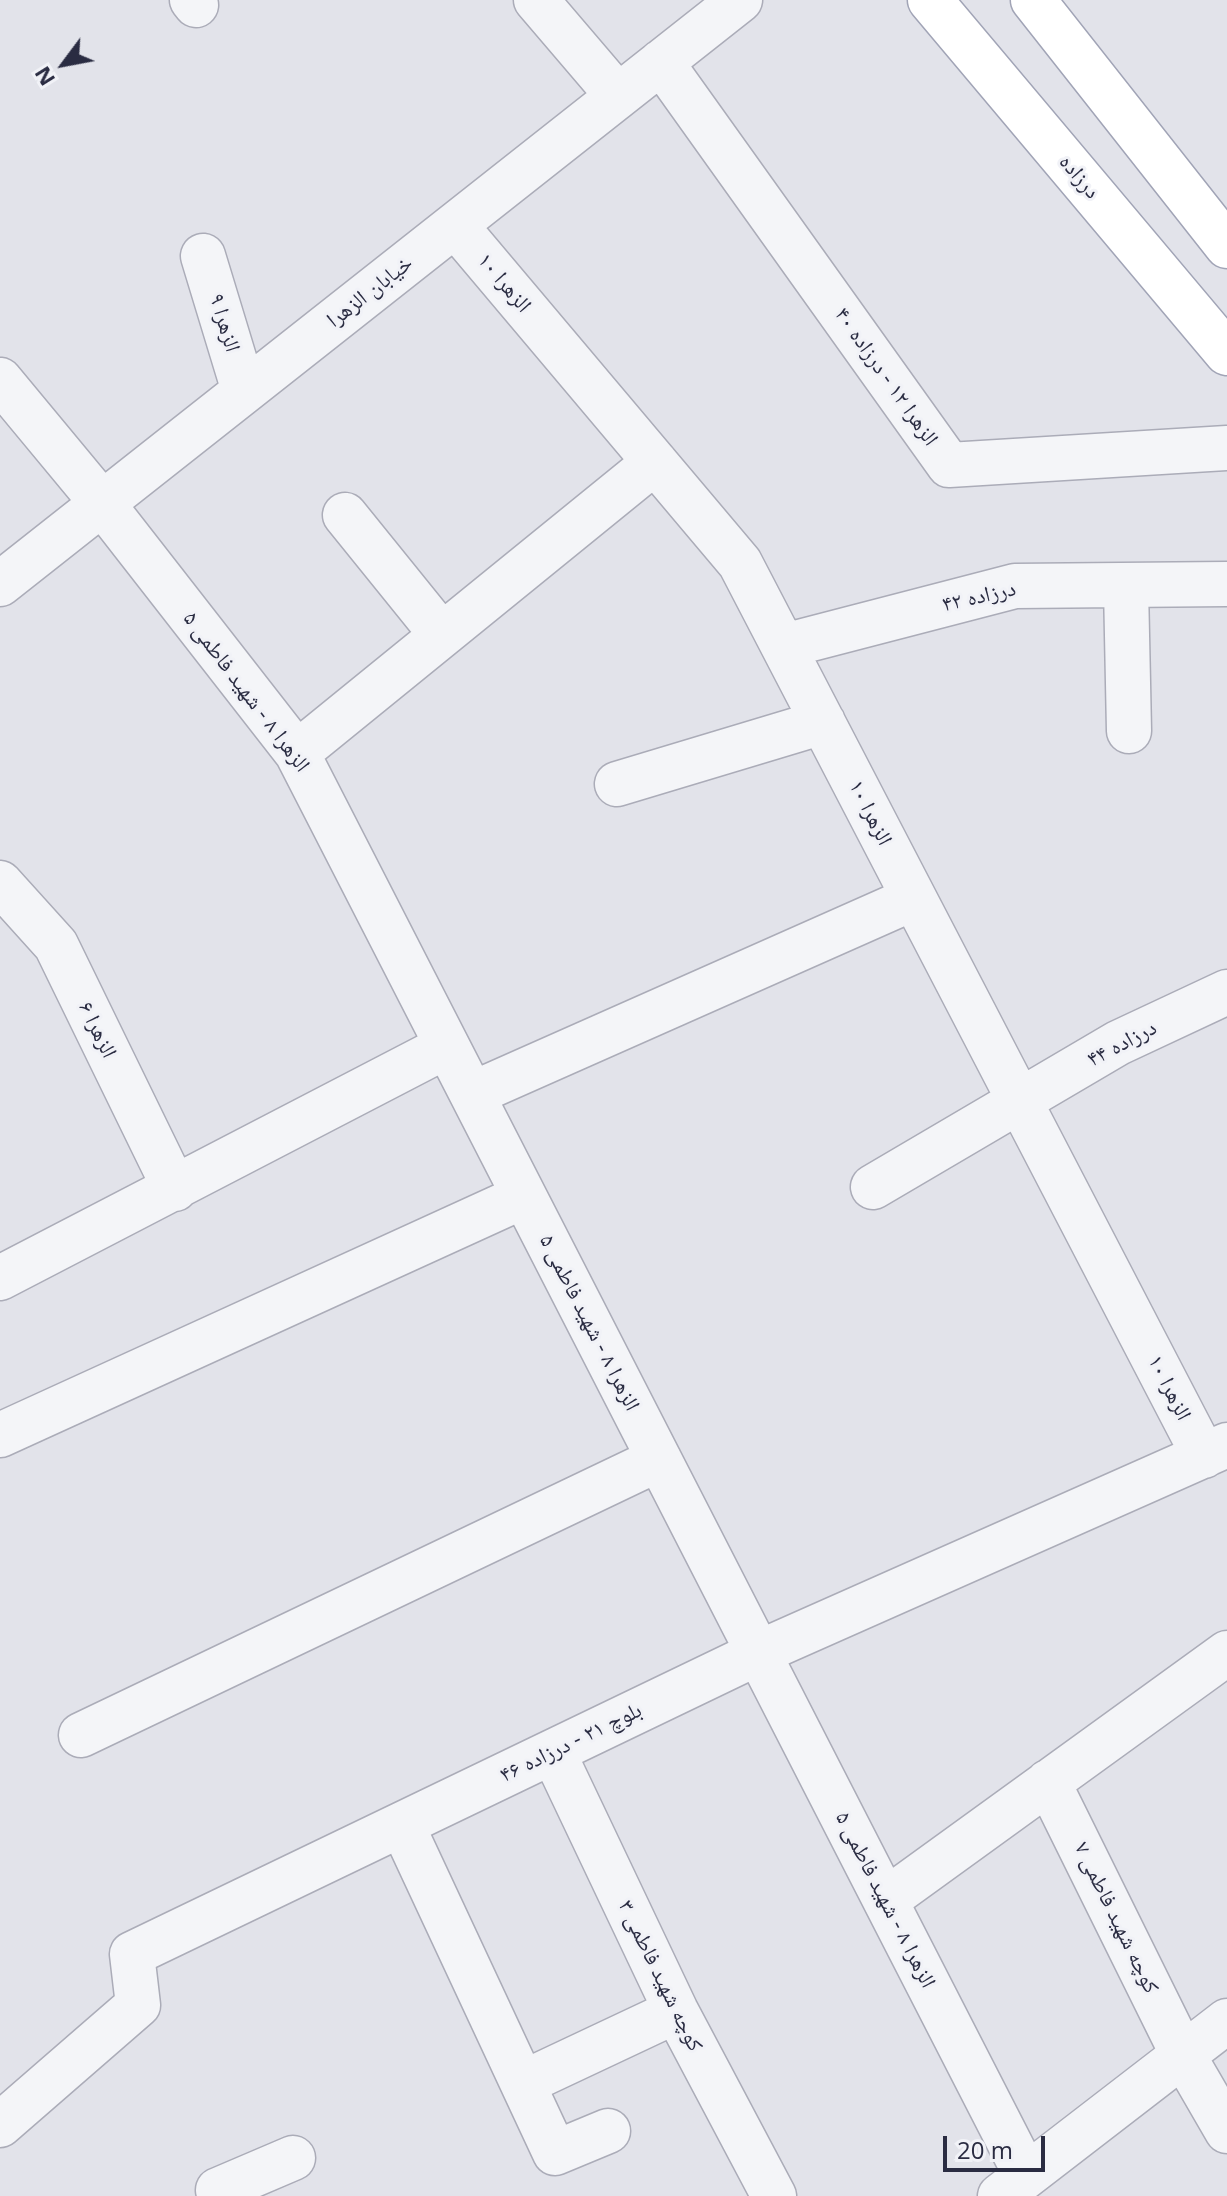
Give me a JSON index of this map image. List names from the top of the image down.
{
  "streets": {
    "main road": ["درزاده"],
    "street": [
      "الزهرا ۱۰",
      "خیابان الزهرا",
      "الزهرا ۹",
      "الزهرا ۱۲ - درزاده ۴۰",
      "درزاده ۴۲",
      "الزهرا ۸ - شهید فاطمی ۵",
      "الزهرا ۶",
      "درزاده ۴۴",
      "بلوچ ۲۱ - درزاده ۴۶",
      "کوچه شهید فاطمی ۷",
      "کوچه شهید فاطمی ۳"
    ]
  },
  "crossings": [
    ["الزهرا ۱۰", "خیابان الزهرا"],
    ["الزهرا ۱۰", "درزاده ۴۲"],
    ["الزهرا ۱۰", "درزاده ۴۴"],
    ["الزهرا ۱۰", "بلوچ ۲۱ - درزاده ۴۶"],
    ["خیابان الزهرا", "الزهرا ۹"],
    ["خیابان الزهرا", "الزهرا ۱۲ - درزاده ۴۰"],
    ["خیابان الزهرا", "الزهرا ۸ - شهید فاطمی ۵"],
    ["الزهرا ۸ - شهید فاطمی ۵", "بلوچ ۲۱ - درزاده ۴۶"],
    ["بلوچ ۲۱ - درزاده ۴۶", "کوچه شهید فاطمی ۳"]
  ],
  "scale_bar": "20 m",
  "north": "bottom left"
}
